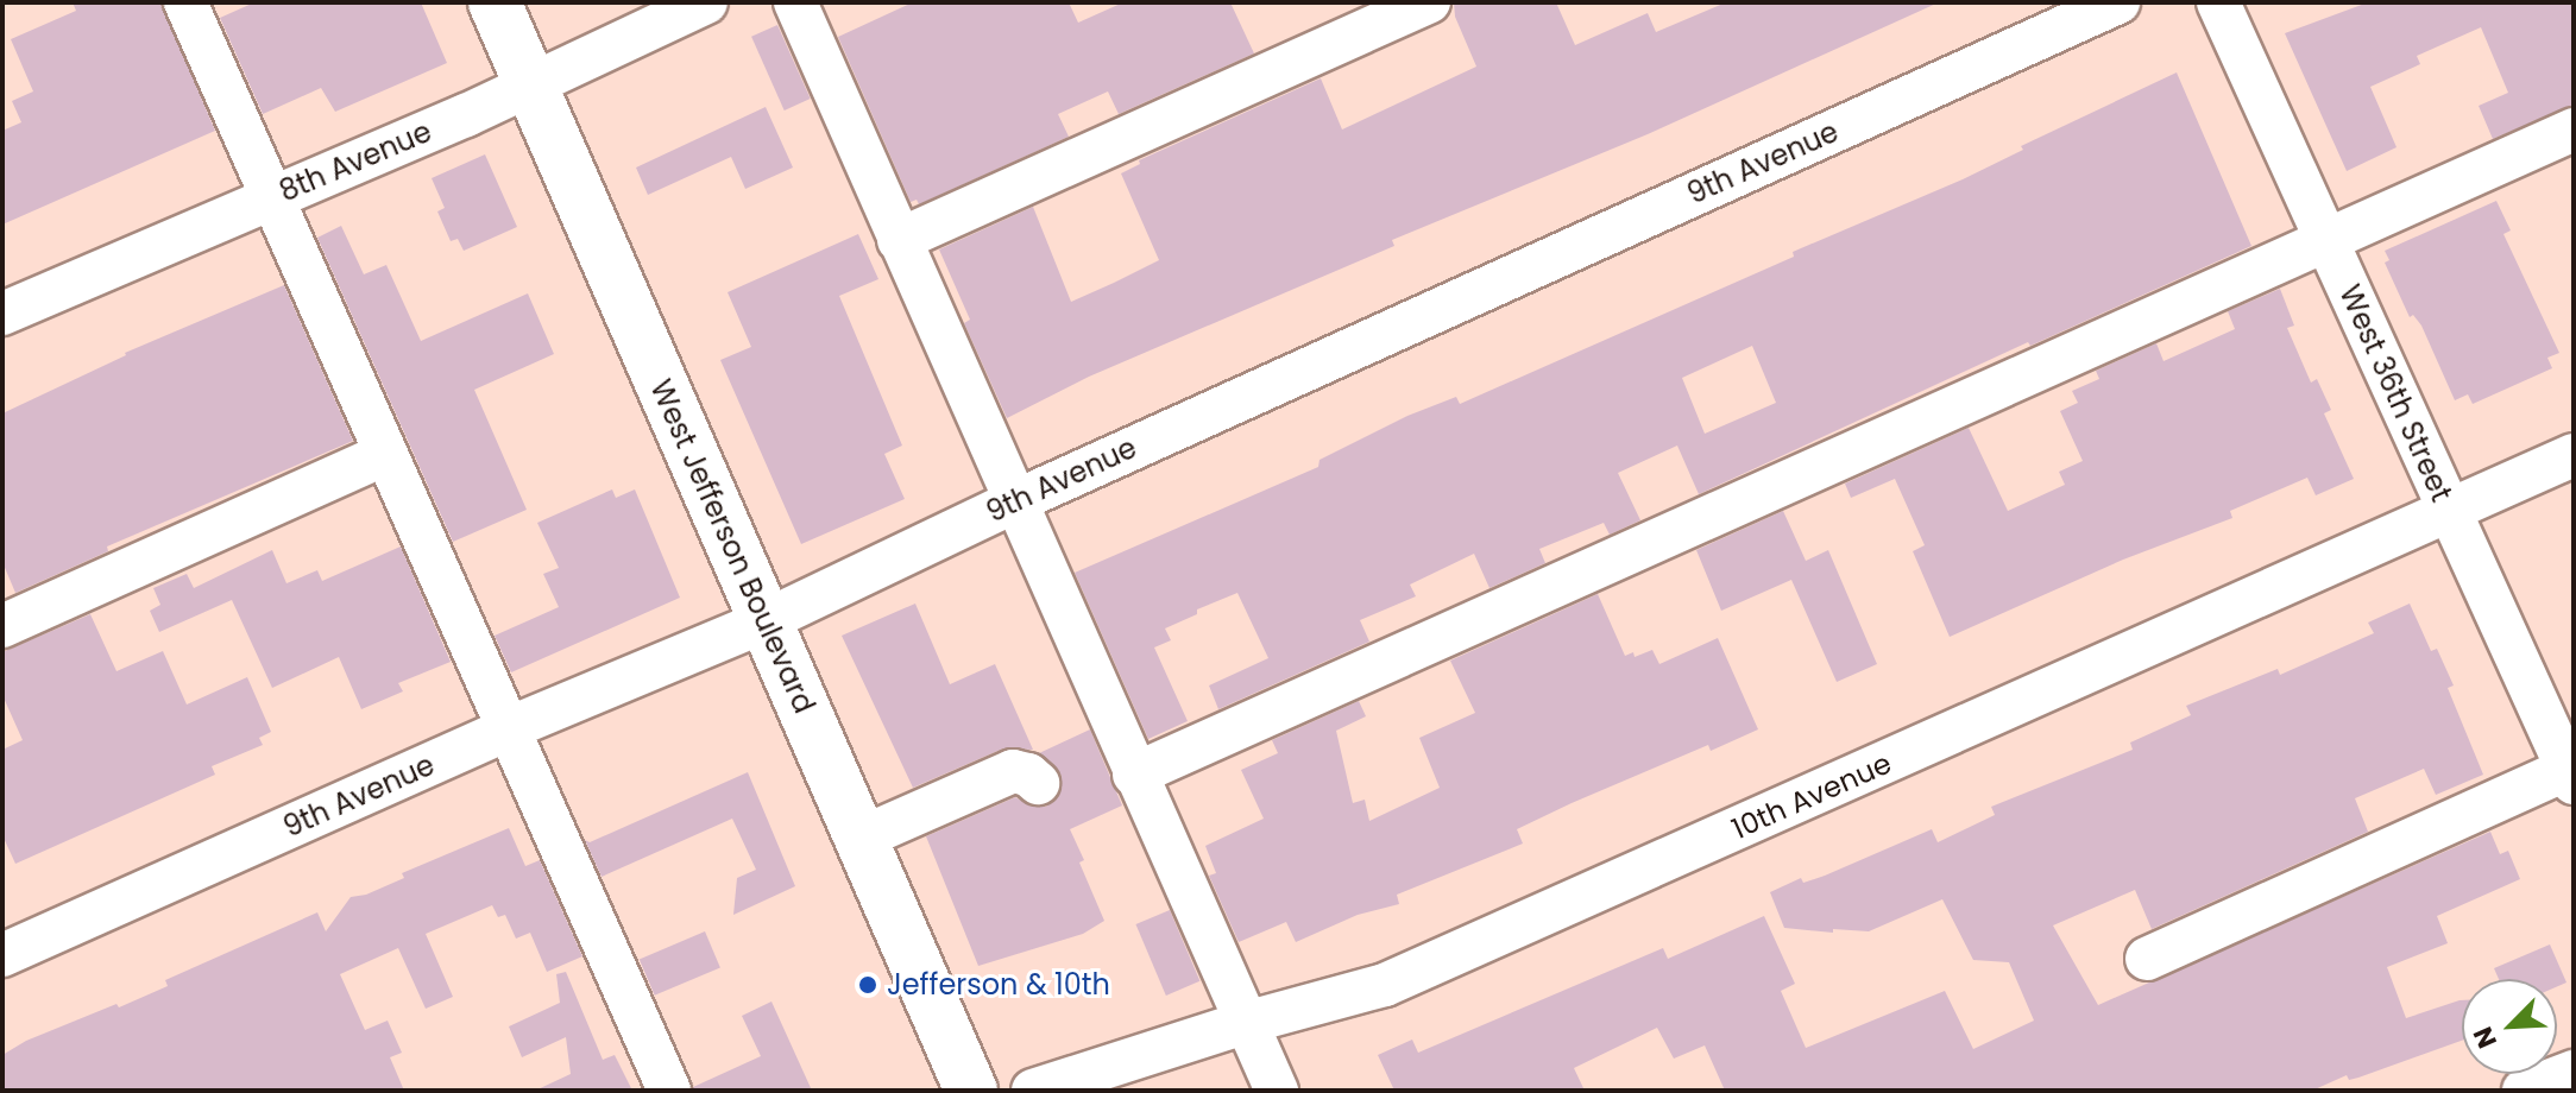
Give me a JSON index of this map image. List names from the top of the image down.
{
  "streets": {
    "main road": ["West Jefferson Boulevard"],
    "street": [
      "8th Avenue",
      "9th Avenue",
      "West 36th Street",
      "10th Avenue"
    ]
  },
  "crossings": [
    ["8th Avenue", "West Jefferson Boulevard"],
    ["9th Avenue", "West Jefferson Boulevard"],
    ["West 36th Street", "10th Avenue"]
  ],
  "places": ["Jefferson & 10th"],
  "north": "bottom left"
}
